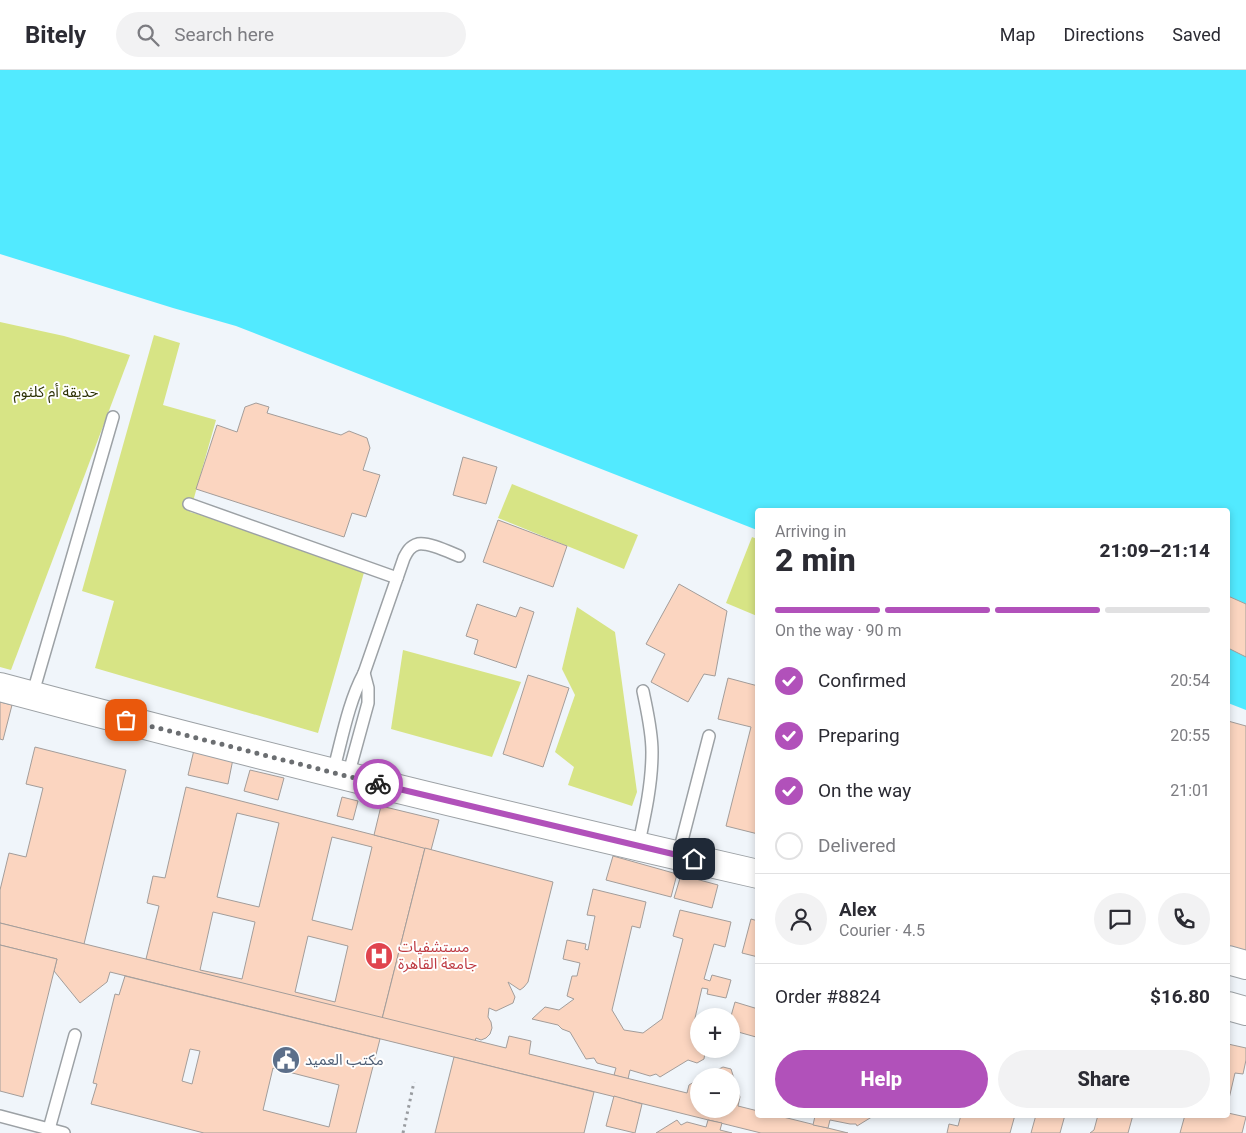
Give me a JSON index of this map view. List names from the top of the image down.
{
  "parks": ["حديقة أم كلثوم"],
  "places": {
    "hospital": ["مستشفيات جامعة القاهرة"],
    "public building": ["مكتب العميد"]
  },
  "page": {
    "header": "Bitely",
    "search": "Search here",
    "nav": ["Map", "Directions", "Saved"],
    "heading": ["2 min", "Arriving in", "21:09–21:14"],
    "panel": [
      "Alex",
      "Courier · 4.5",
      "Order #8824",
      "$16.80"
    ],
    "bar": "On the way · 90 m",
    "list": [
      ["Confirmed", "20:54"],
      ["Preparing", "20:55"],
      ["On the way", "21:01"],
      "Delivered"
    ],
    "map_buttons": ["+", "−"],
    "buttons": ["Help", "Share"]
  }
}
